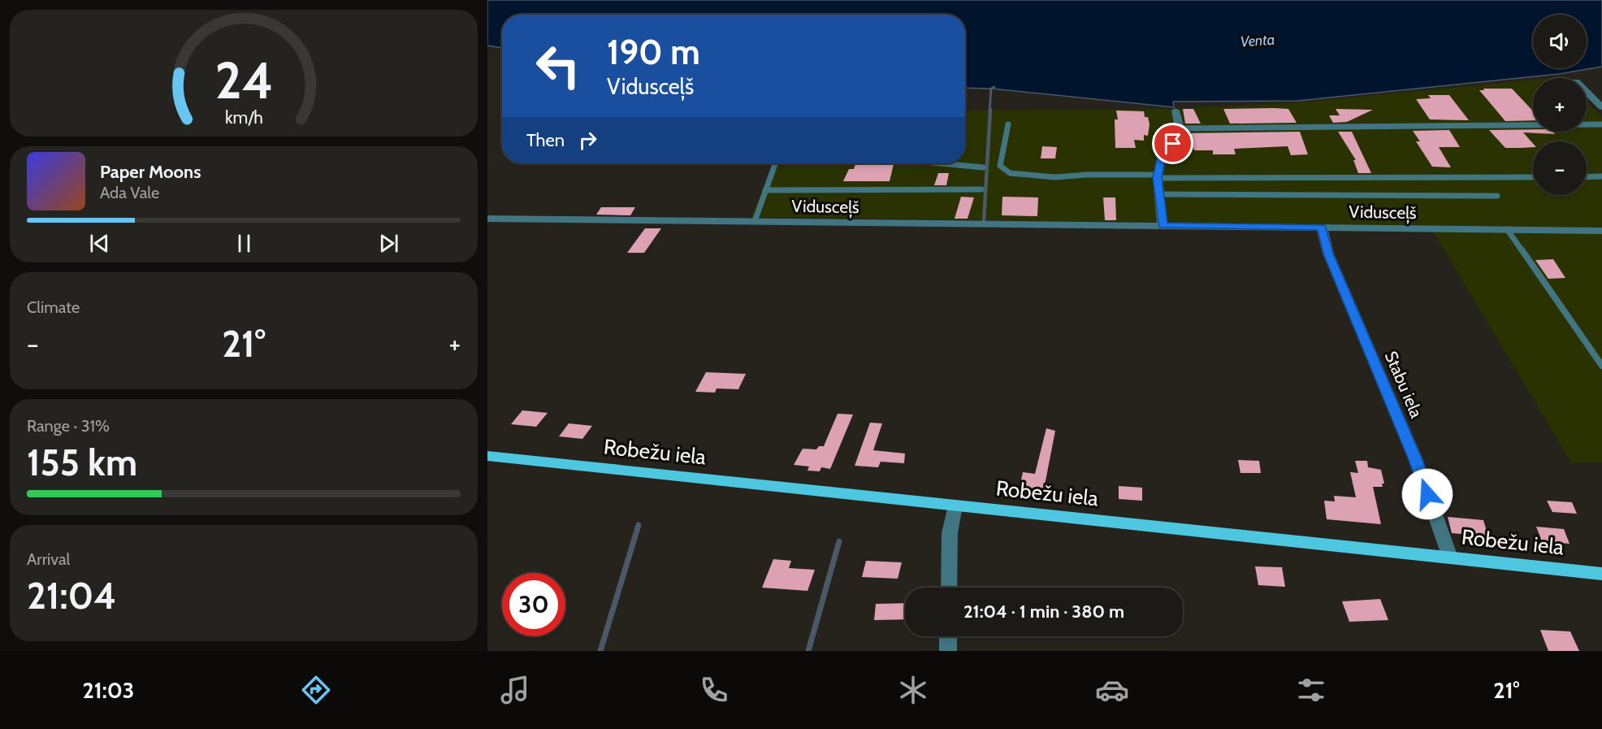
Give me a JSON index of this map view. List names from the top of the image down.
{
  "streets": {
    "main road": ["Robežu iela"],
    "street": ["Vidusceļš", "Stabu iela"]
  },
  "crossings": [
    ["Vidusceļš", "Stabu iela"],
    ["Stabu iela", "Robežu iela"]
  ],
  "water": ["Venta"],
  "page": {
    "map_buttons": ["+", "−"],
    "turn": ["190 m", "Vidusceļš"],
    "then": "Then",
    "song": ["Paper Moons", "Ada Vale"],
    "tile": [
      "Climate",
      ["Range · 31%", "155 km"],
      ["Arrival", "21:04"]
    ],
    "heat": ["−", "21°", "+"],
    "limit": "30",
    "trip": "21:04 · 1 min · 380 m",
    "tabs": ["21:03", "21°"],
    "gauge": ["24", "km/h"]
  }
}
